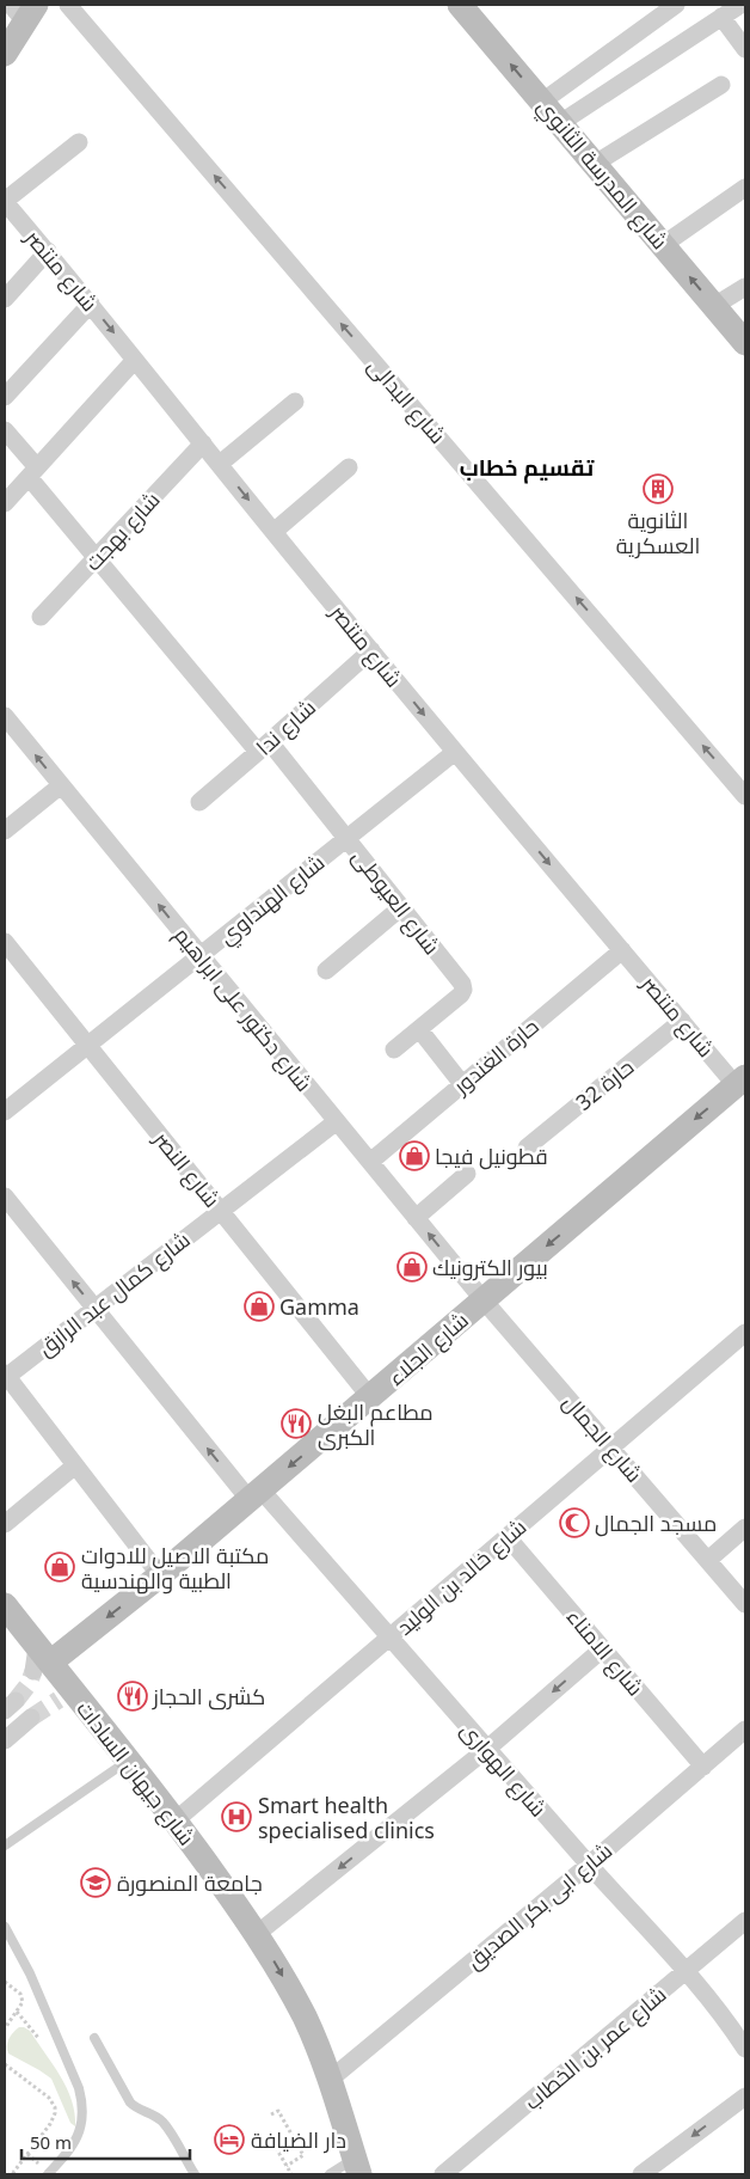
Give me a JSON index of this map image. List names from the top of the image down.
{
  "streets": {
    "main road": ["شارع المدرسة الثانوي", "شارع الجلاء", "شارع جيهان السادات"],
    "street": [
      "شارع منتصر",
      "شارع البدالى",
      "شارع بهجت",
      "شارع ندا",
      "شارع الهنداوي",
      "شارع العيوطى",
      "شارع دكتور على ابراهيم",
      "حارة الغندور",
      "حارة 32",
      "شارع النصر",
      "شارع كمال عبد الرازق",
      "شارع الجمال",
      "شارع خالد بن الوليد",
      "شارع الامناء",
      "شارع الهوارى",
      "شارع ابى بكر الصديق",
      "شارع عمر بن الخطاب"
    ]
  },
  "crossings": [
    ["شارع منتصر", "شارع بهجت"],
    ["شارع منتصر", "شارع ندا"],
    ["شارع منتصر", "شارع الهنداوي"],
    ["شارع منتصر", "حارة الغندور"],
    ["شارع منتصر", "حارة 32"],
    ["شارع منتصر", "شارع الجلاء"],
    ["شارع بهجت", "شارع العيوطى"],
    ["شارع ندا", "شارع العيوطى"],
    ["شارع الهنداوي", "شارع العيوطى"],
    ["شارع الهنداوي", "شارع دكتور على ابراهيم"],
    ["شارع الهنداوي", "شارع النصر"],
    ["شارع دكتور على ابراهيم", "حارة الغندور"],
    ["شارع دكتور على ابراهيم", "شارع كمال عبد الرازق"],
    ["شارع دكتور على ابراهيم", "شارع الجلاء"],
    ["شارع دكتور على ابراهيم", "شارع الجمال"],
    ["شارع النصر", "شارع كمال عبد الرازق"],
    ["شارع النصر", "شارع الجلاء"],
    ["شارع كمال عبد الرازق", "شارع الهوارى"],
    ["شارع الجلاء", "شارع الجمال"],
    ["شارع الجلاء", "شارع الهوارى"],
    ["شارع الجلاء", "شارع جيهان السادات"],
    ["شارع الجمال", "شارع خالد بن الوليد"],
    ["شارع خالد بن الوليد", "شارع الامناء"],
    ["شارع خالد بن الوليد", "شارع الهوارى"],
    ["شارع خالد بن الوليد", "شارع جيهان السادات"],
    ["شارع الامناء", "شارع ابى بكر الصديق"],
    ["شارع الهوارى", "شارع ابى بكر الصديق"],
    ["شارع الهوارى", "شارع عمر بن الخطاب"],
    ["شارع جيهان السادات", "شارع ابى بكر الصديق"]
  ],
  "one_way": [
    "شارع المدرسة الثانوي",
    "شارع منتصر",
    "شارع البدالى",
    "شارع دكتور على ابراهيم",
    "شارع الجلاء"
  ],
  "districts": ["تقسيم خطاب"],
  "places": {
    "building": ["الثانوية العسكرية"],
    "shop": [
      "قطونيل فيجا",
      "بيور الكترونيك",
      "Gamma",
      "مكتبة الاصيل للادوات الطبية والهندسية"
    ],
    "restaurant": ["مطاعم البغل الكبرى", "كشرى الحجاز"],
    "mosque": ["مسجد الجمال"],
    "hospital": ["Smart health specialised clinics"],
    "school or university": ["جامعة المنصورة"],
    "hotel": ["دار الضيافة"]
  },
  "scale_bar": "50 m"
}
